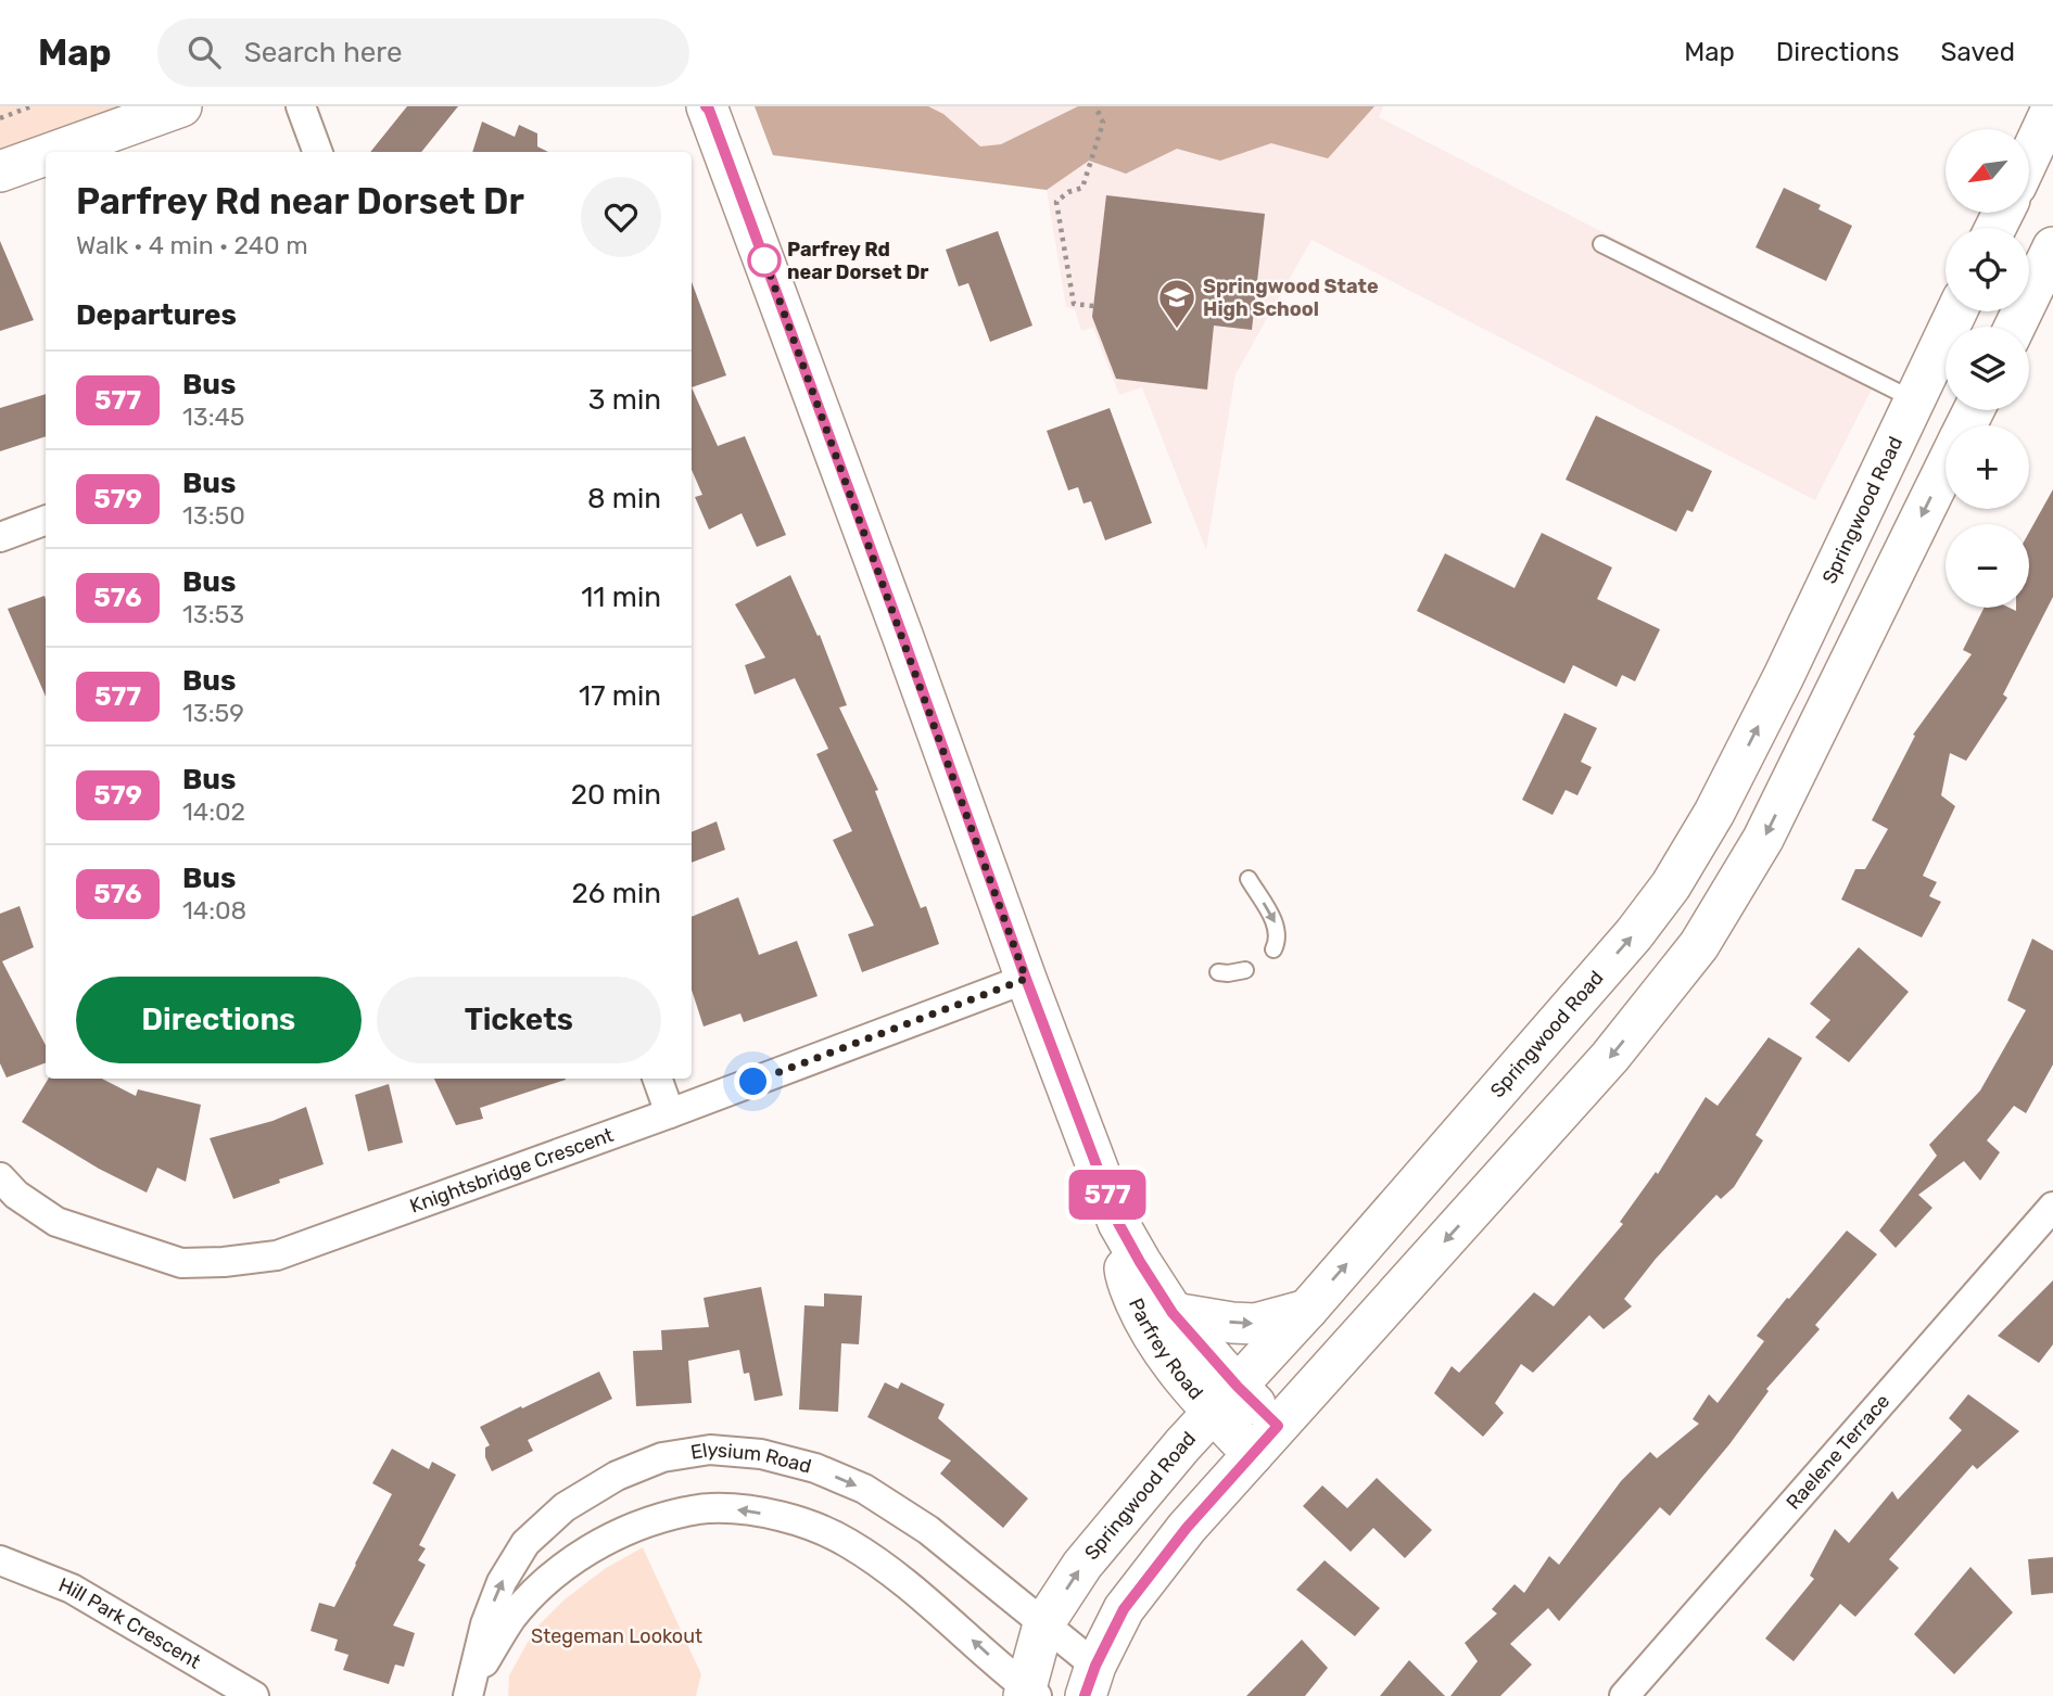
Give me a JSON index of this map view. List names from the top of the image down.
{
  "streets": {
    "main road": ["Springwood Road", "Parfrey Road"],
    "street": [
      "Knightsbridge Crescent",
      "Raelene Terrace",
      "Elysium Road",
      "Hill Park Crescent"
    ]
  },
  "crossings": [
    ["Springwood Road", "Parfrey Road"],
    ["Springwood Road", "Elysium Road"],
    ["Knightsbridge Crescent", "Parfrey Road"]
  ],
  "parks": ["Stegeman Lookout"],
  "places": {
    "other": ["Parfrey Rd near Dorset Dr"],
    "school or university": ["Springwood State High School"]
  },
  "lines": ["bus line 577"],
  "north": "bottom left",
  "page": {
    "header": "Map",
    "search": "Search here",
    "nav": ["Map", "Directions", "Saved"],
    "on_map": "577",
    "map_buttons": ["+", "−"],
    "heading": [
      ["Parfrey Rd near Dorset Dr", "Walk · 4 min · 240 m"],
      "Departures"
    ],
    "list": [
      {
        "mark": "577",
        "name": "Bus",
        "note": "13:45",
        "value": "3 min"
      },
      {
        "mark": "579",
        "name": "Bus",
        "note": "13:50",
        "value": "8 min"
      },
      {
        "mark": "576",
        "name": "Bus",
        "note": "13:53",
        "value": "11 min"
      },
      {
        "mark": "577",
        "name": "Bus",
        "note": "13:59",
        "value": "17 min"
      },
      {
        "mark": "579",
        "name": "Bus",
        "note": "14:02",
        "value": "20 min"
      },
      {
        "mark": "576",
        "name": "Bus",
        "note": "14:08",
        "value": "26 min"
      }
    ],
    "buttons": ["Directions", "Tickets"]
  }
}
